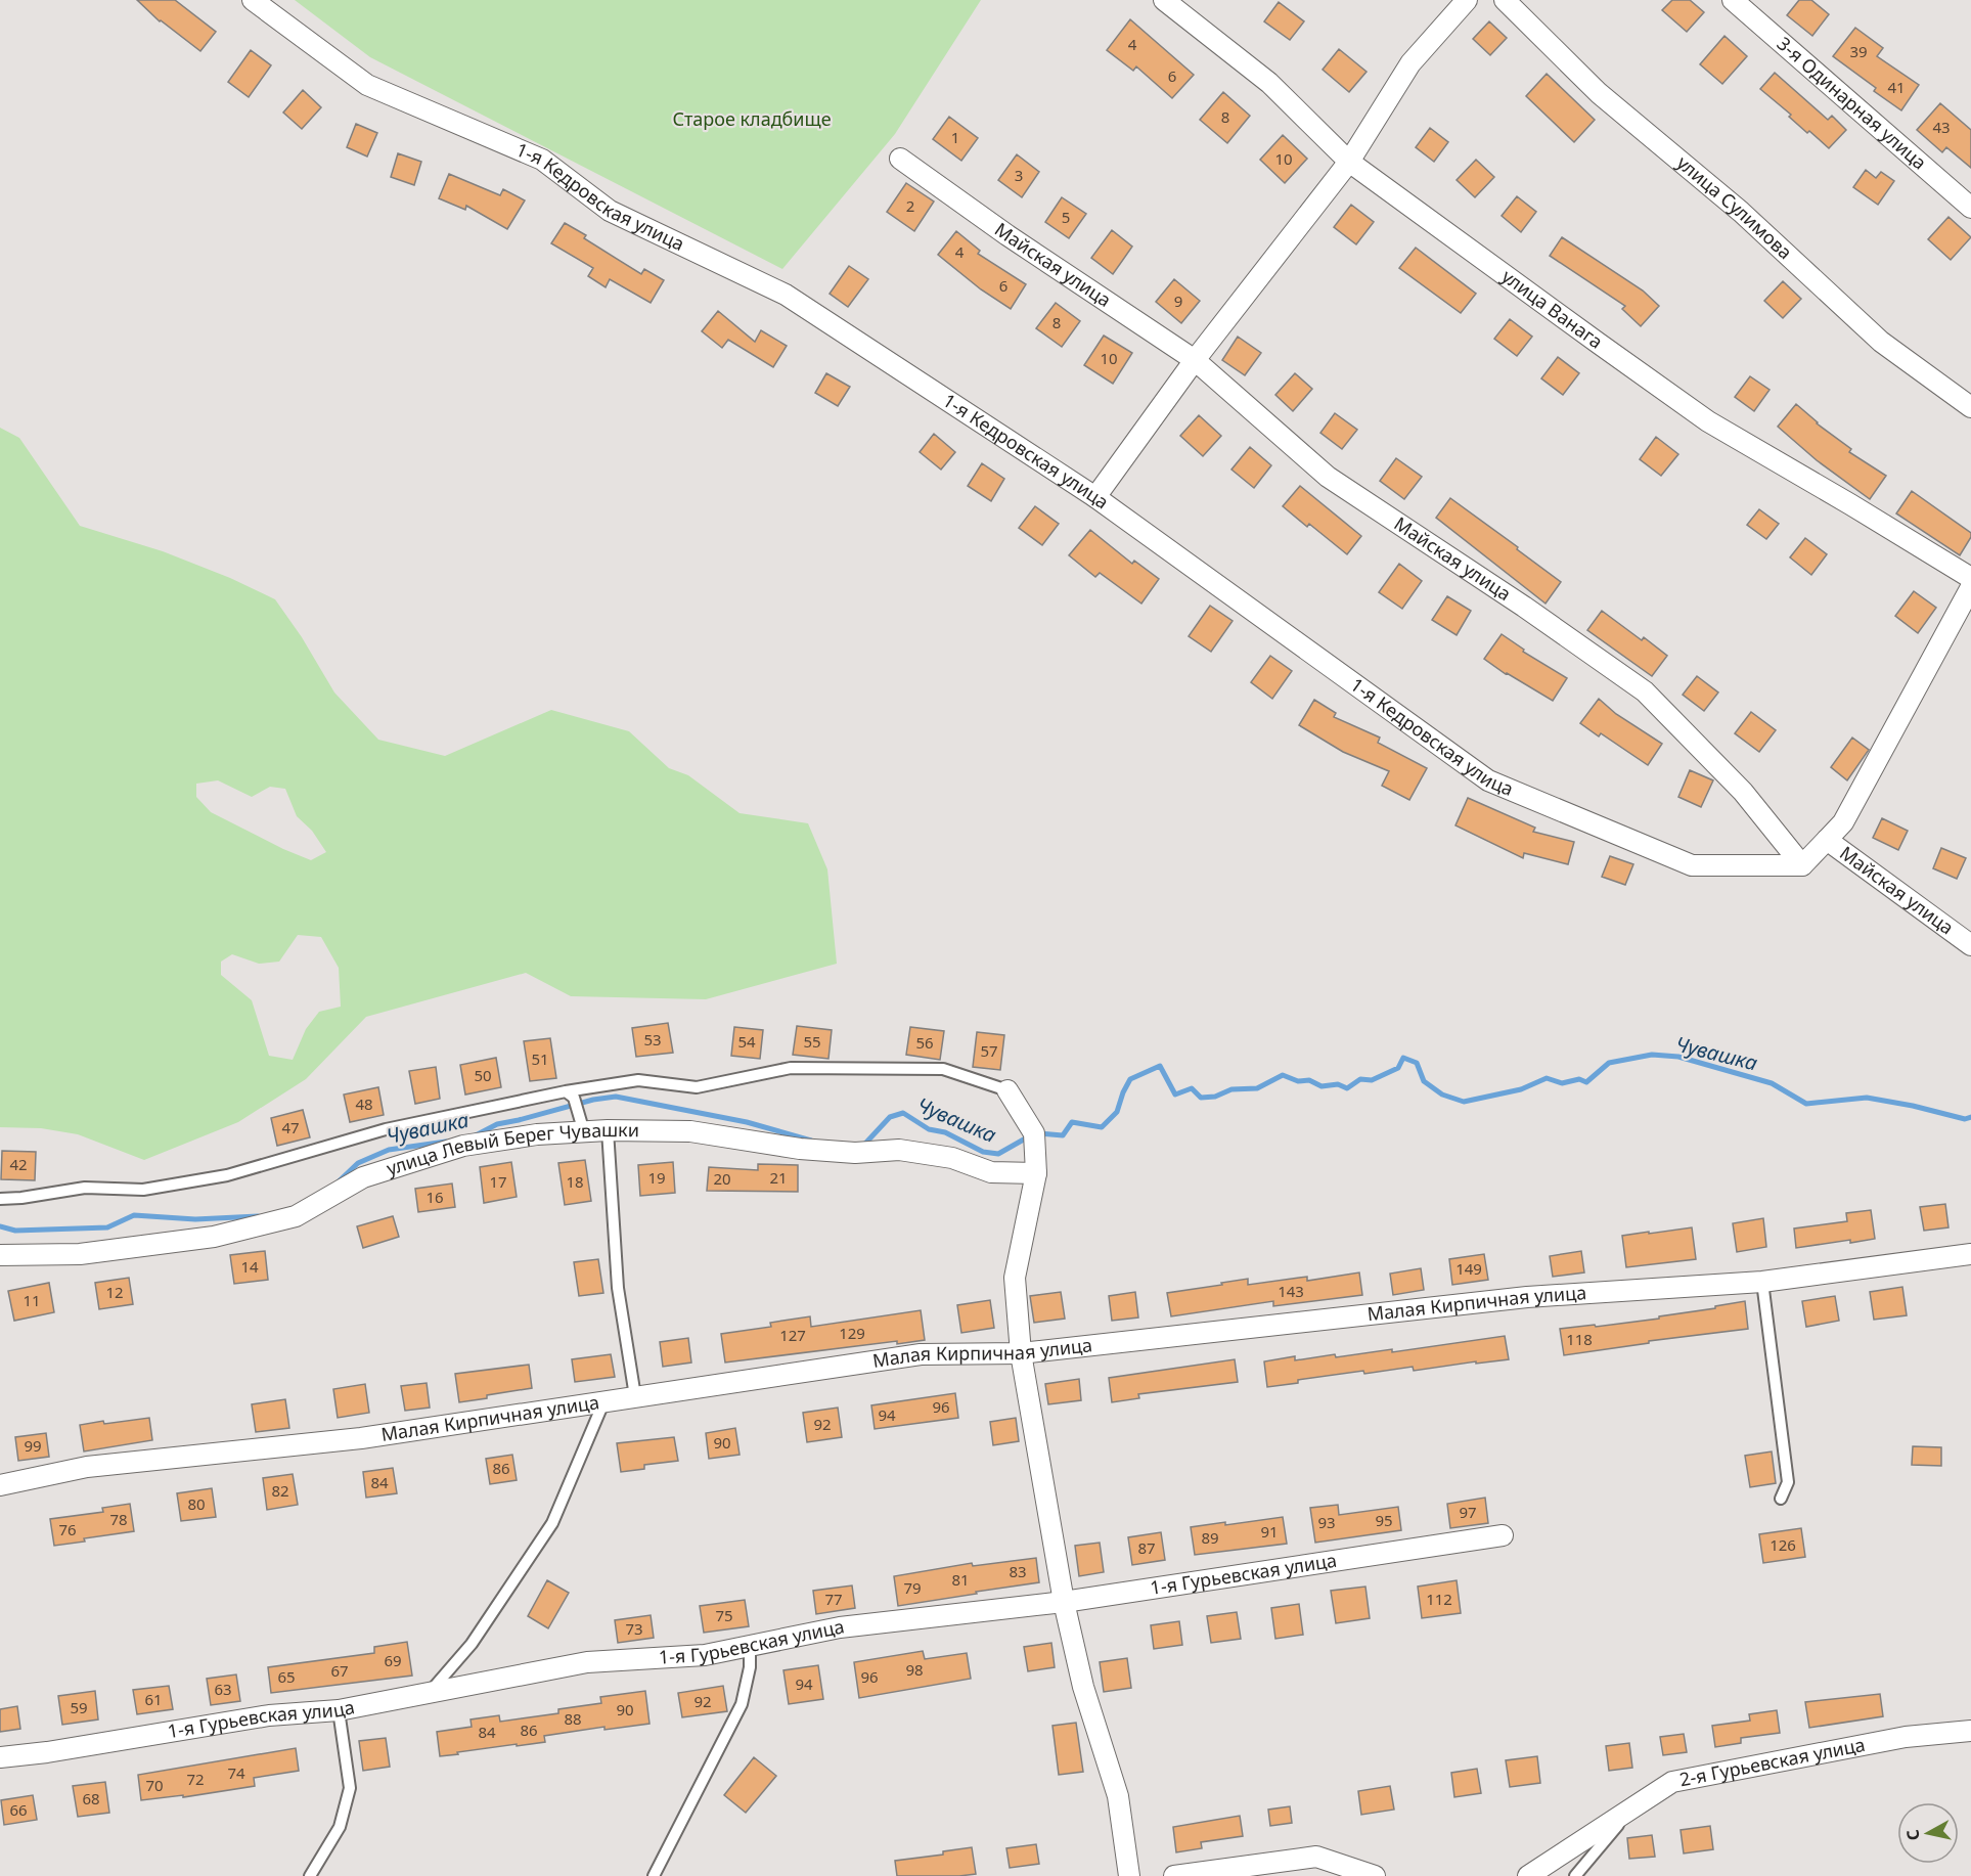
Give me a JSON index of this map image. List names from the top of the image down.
{
  "streets": {
    "street": [
      "3-я Одинарная улица",
      "1-я Кедровская улица",
      "улица Сулимова",
      "Майская улица",
      "улица Ванага",
      "улица Левый Берег Чувашки",
      "Малая Кирпичная улица",
      "1-я Гурьевская улица",
      "2-я Гурьевская улица"
    ]
  },
  "crossings": [
    ["1-я Кедровская улица", "Майская улица"]
  ],
  "water": ["Чувашка"],
  "parks": ["Старое кладбище"],
  "house_numbers": [
    "4",
    "39",
    "6",
    "41",
    "8",
    "43",
    "1",
    "10",
    "3",
    "2",
    "5",
    "4",
    "6",
    "9",
    "8",
    "10",
    "53",
    "54",
    "55",
    "56",
    "57",
    "51",
    "50",
    "48",
    "47",
    "42",
    "19",
    "21",
    "20",
    "17",
    "18",
    "16",
    "14",
    "149",
    "143",
    "12",
    "11",
    "129",
    "127",
    "118",
    "96",
    "94",
    "92",
    "90",
    "99",
    "86",
    "84",
    "82",
    "80",
    "97",
    "78",
    "95",
    "93",
    "76",
    "91",
    "89",
    "126",
    "87",
    "83",
    "81",
    "79",
    "77",
    "112",
    "75",
    "73",
    "69",
    "98",
    "67",
    "65",
    "96",
    "94",
    "63",
    "61",
    "92",
    "59",
    "90",
    "88",
    "86",
    "84",
    "74",
    "72",
    "70",
    "68",
    "66"
  ],
  "north": "left"
}
